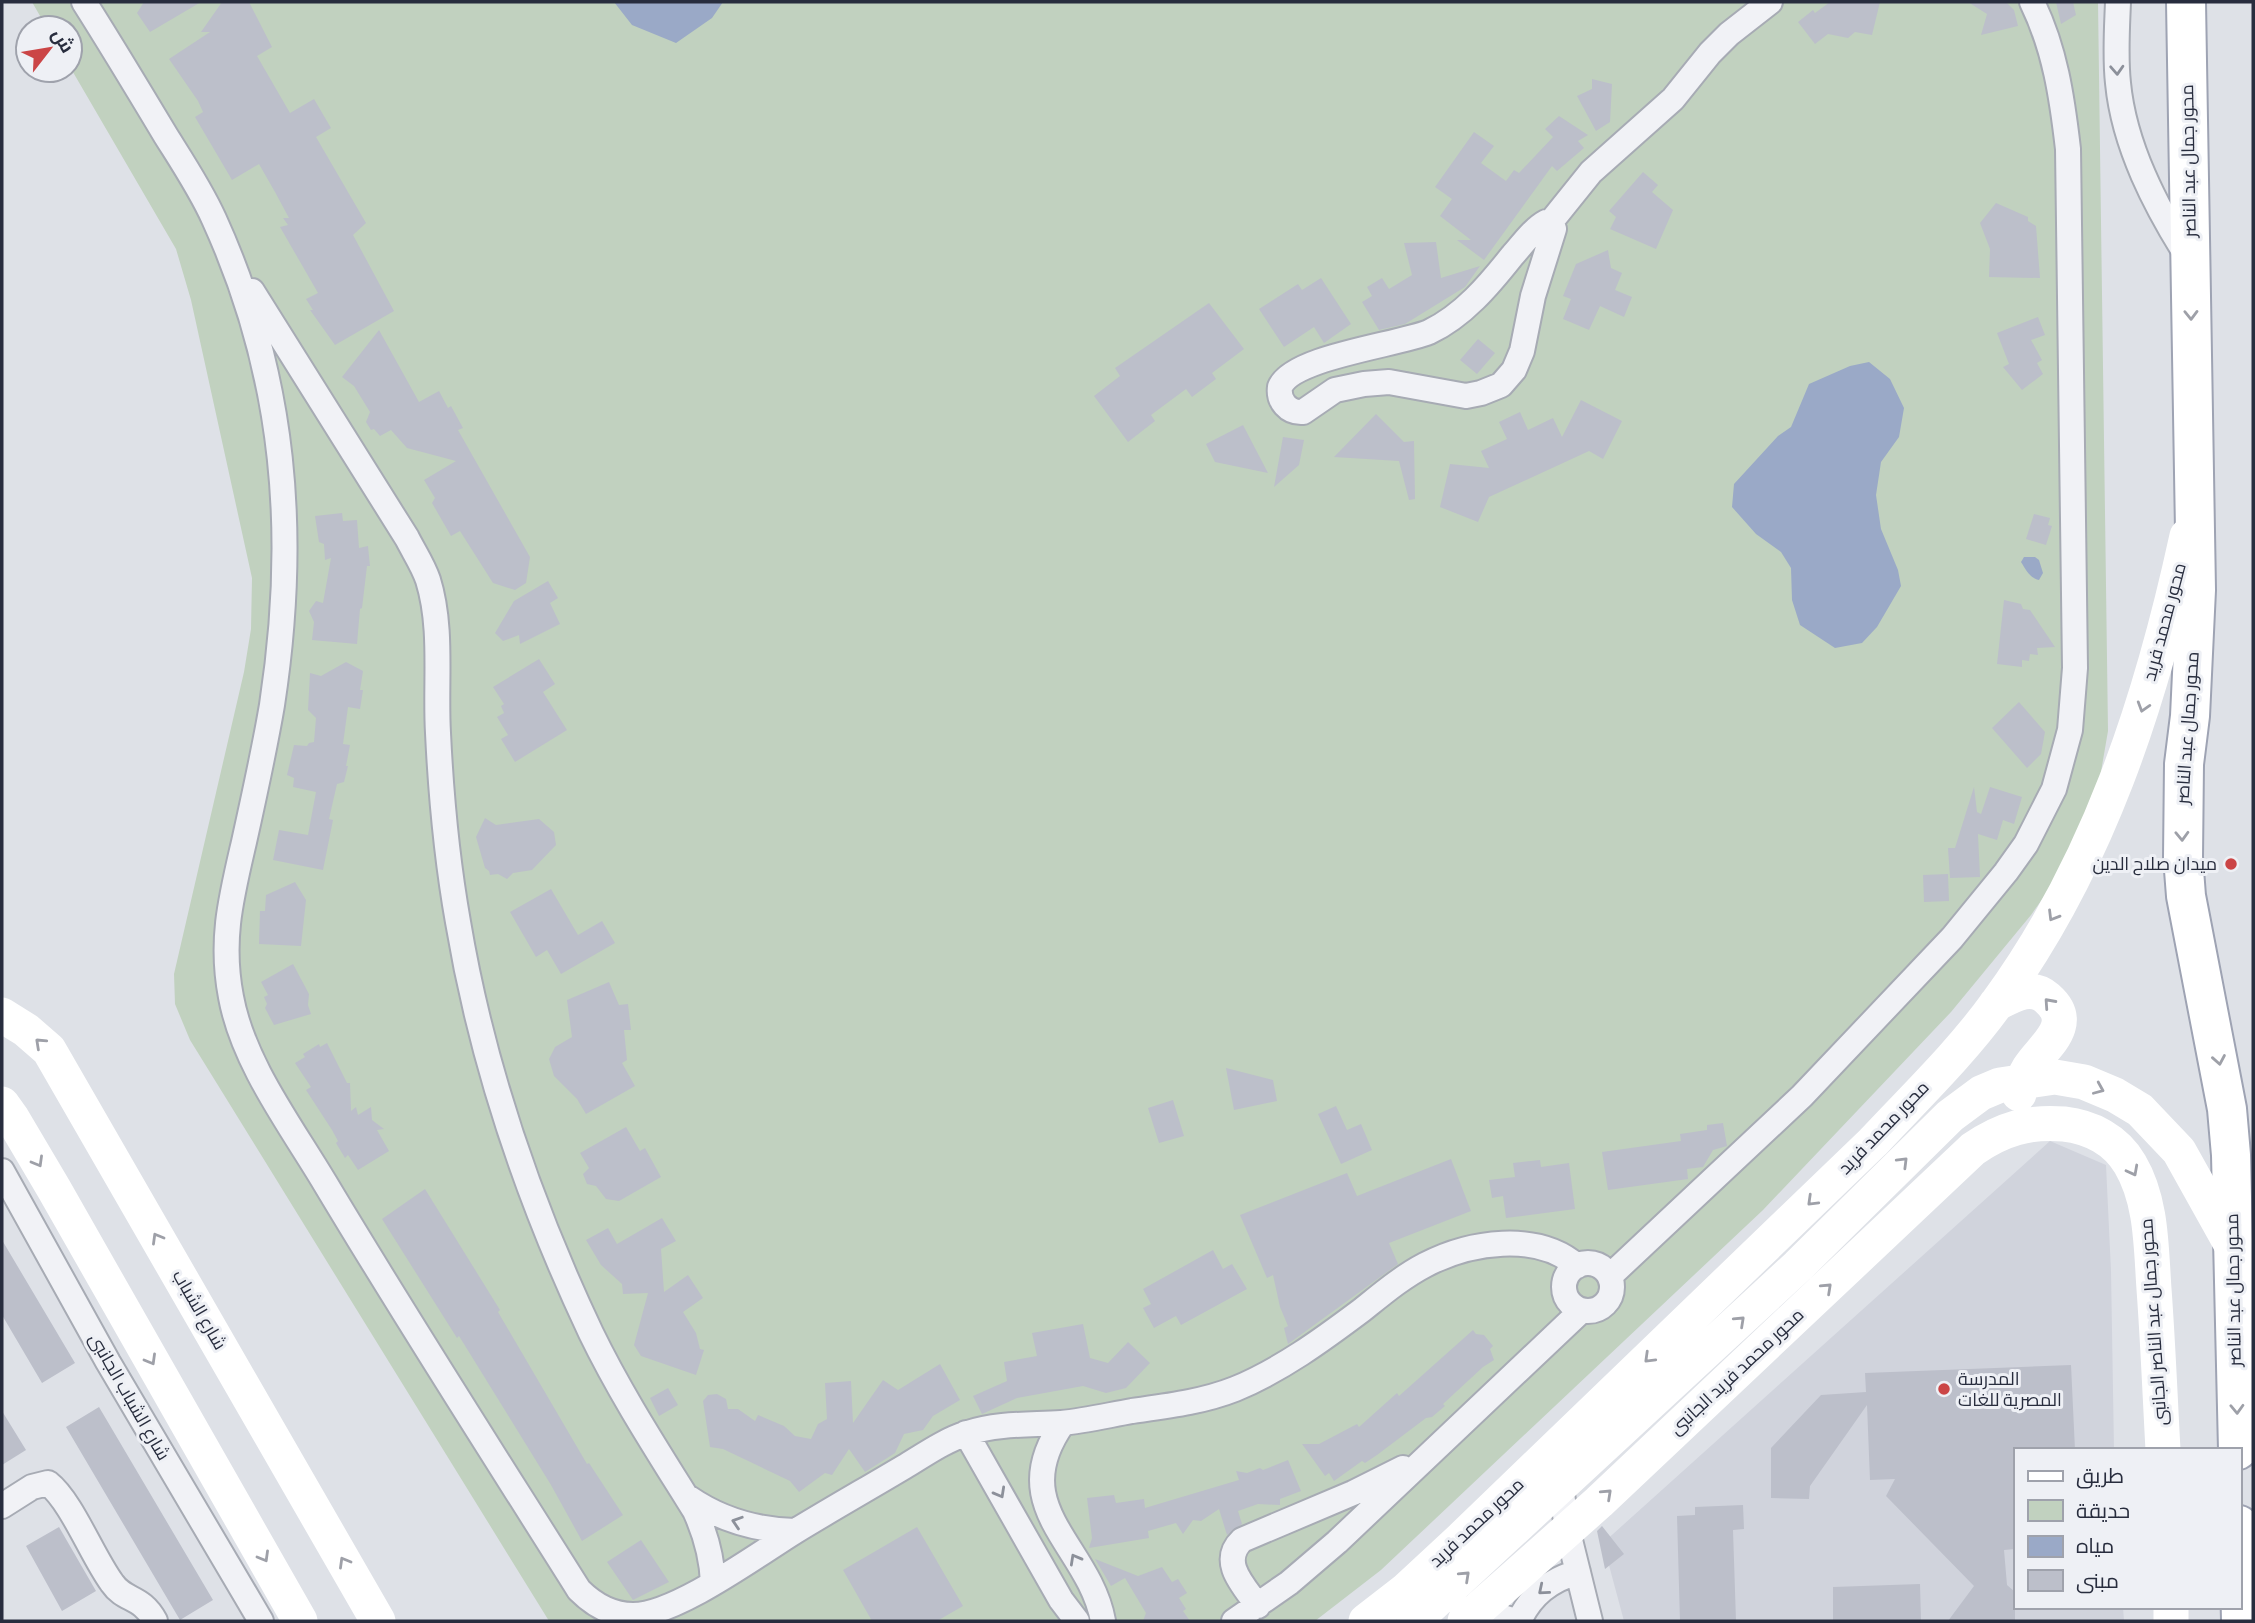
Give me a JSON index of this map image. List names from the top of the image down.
{
  "streets": {
    "main road": [
      "محور جمال عبد الناصر",
      "محور محمد فريد",
      "شارع الشباب",
      "محور جمال عبد الناصر الجانبى",
      "محور محمد فريد الجانبى"
    ],
    "street": ["شارع الشباب الجانبى"]
  },
  "crossings": [
    ["محور جمال عبد الناصر", "محور محمد فريد"],
    ["محور جمال عبد الناصر الجانبى", "محور محمد فريد الجانبى"]
  ],
  "one_way": ["محور جمال عبد الناصر", "محور جمال عبد الناصر الجانبى", "محور محمد فريد الجانبى"],
  "places": ["ميدان صلاح الدين", "المدرسة المصرية للغات"],
  "legend": [
    "طريق",
    "حديقة",
    "مياه",
    "مبنى"
  ],
  "north": "top right"
}
